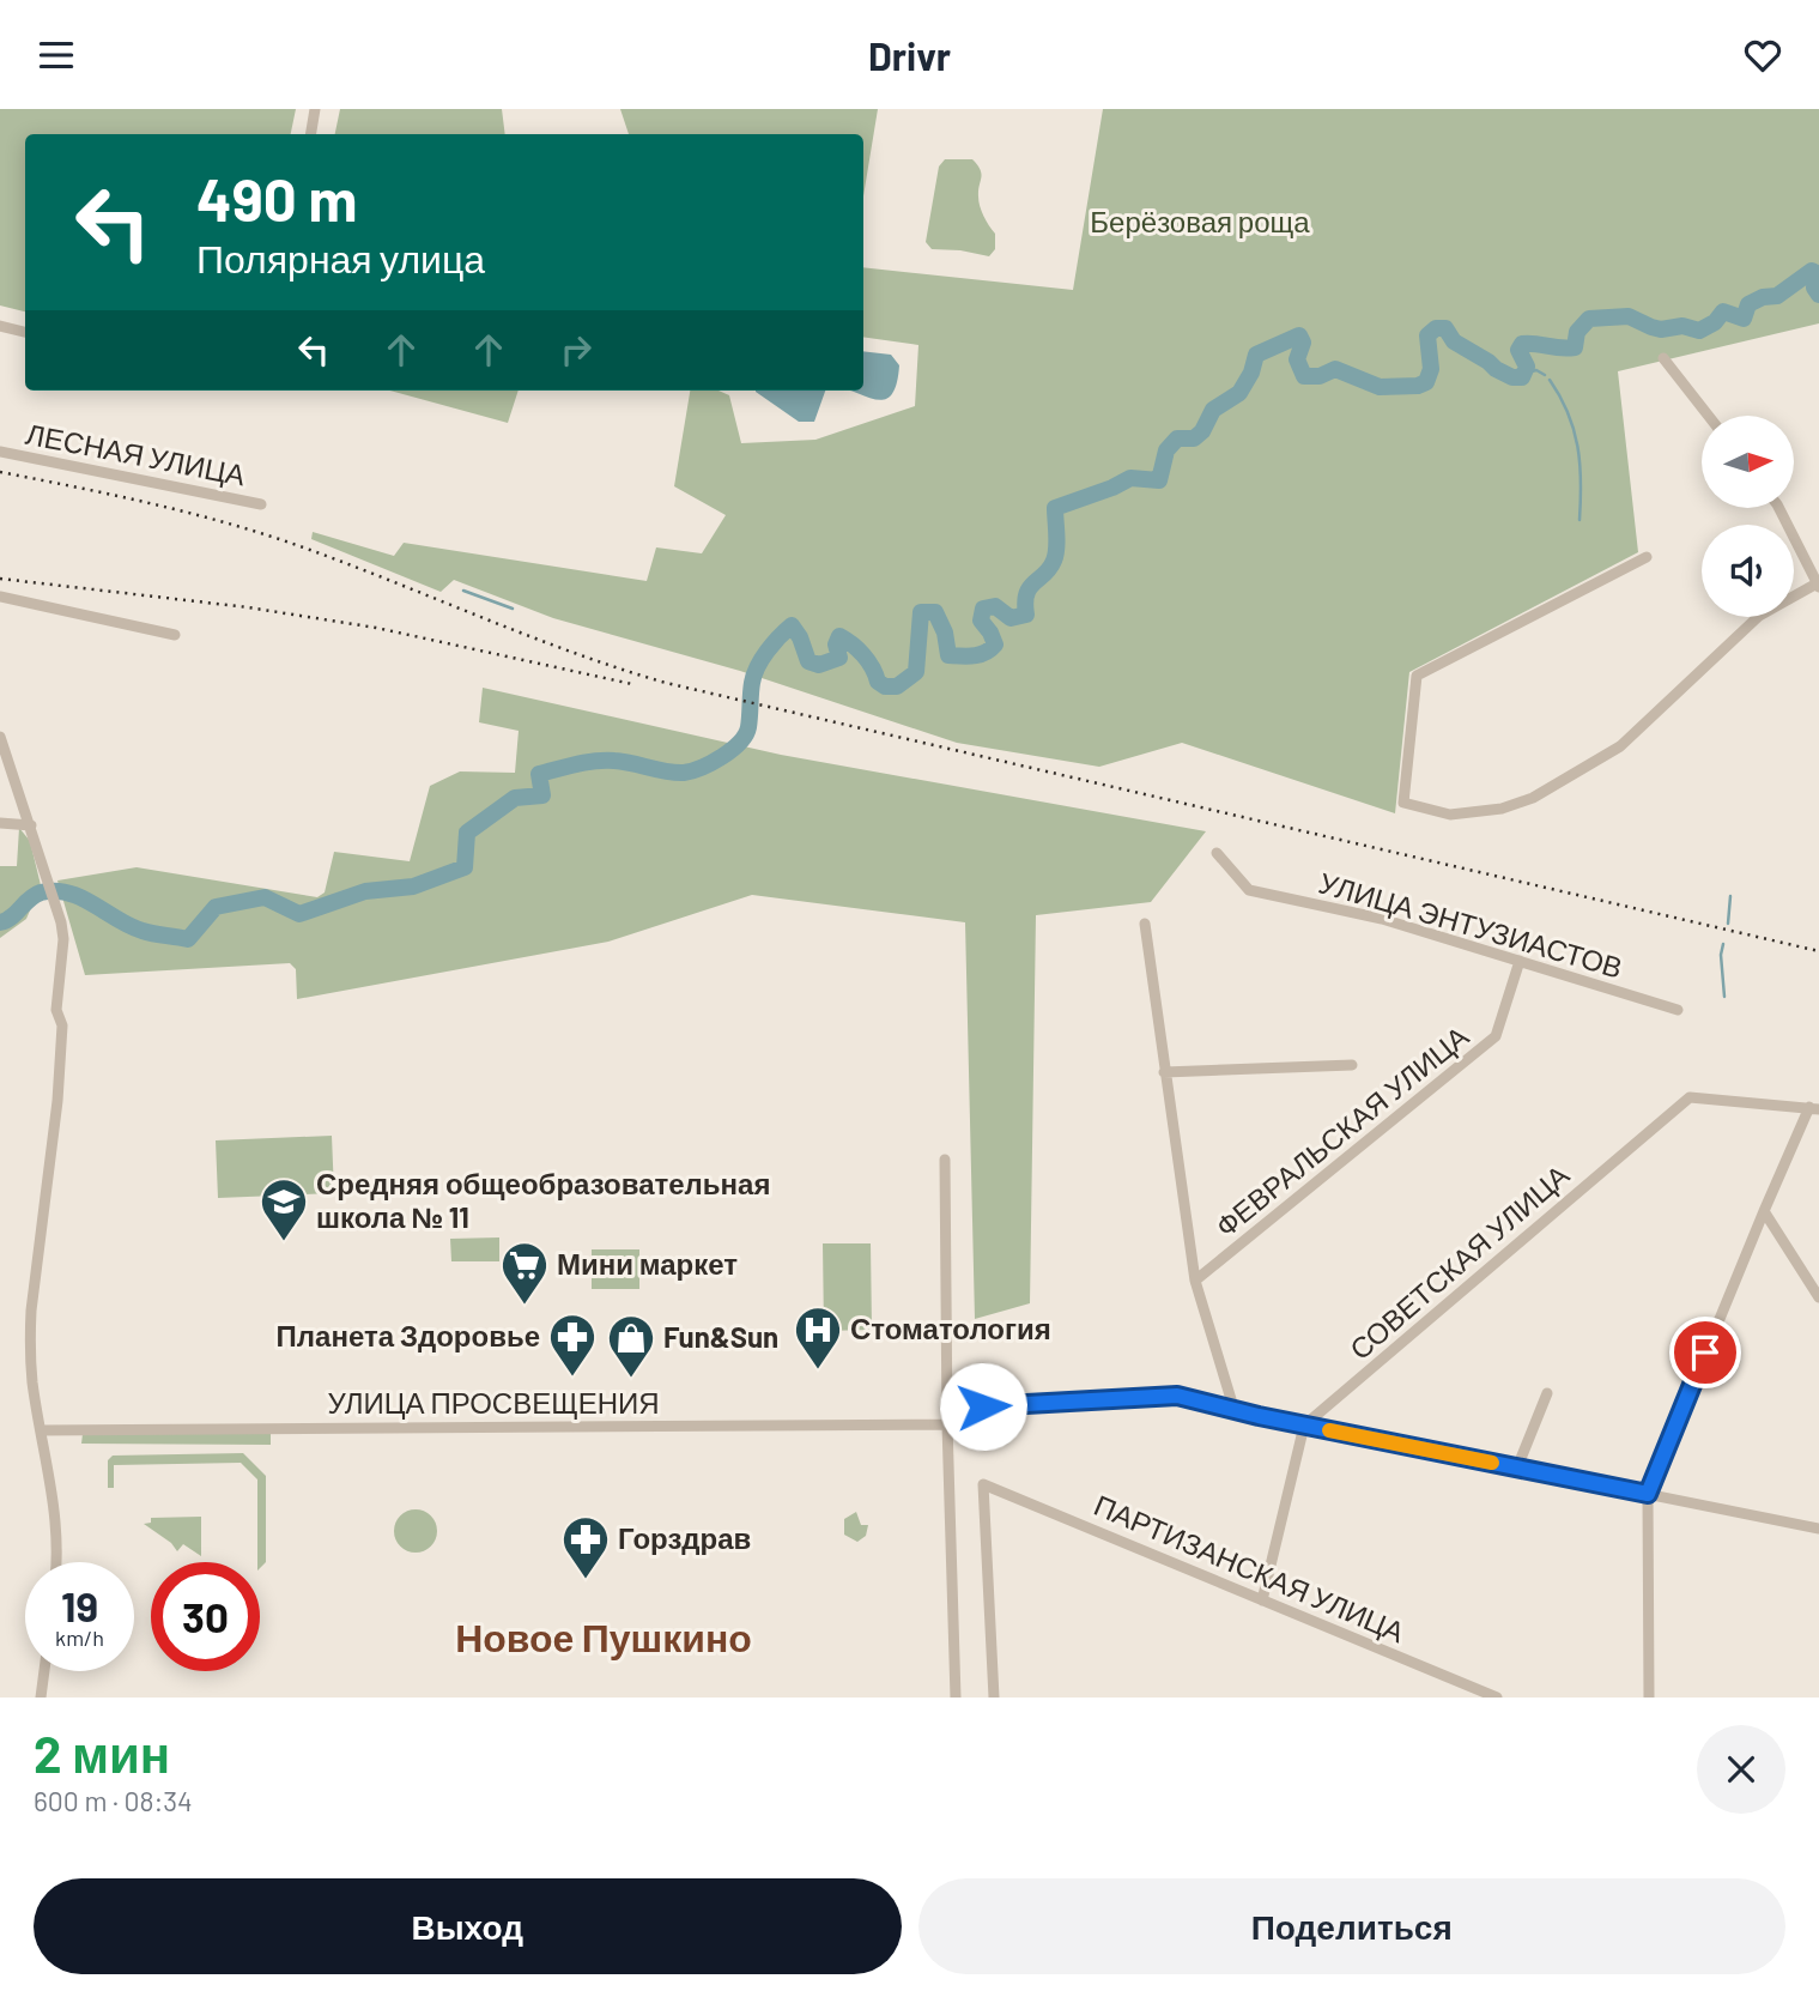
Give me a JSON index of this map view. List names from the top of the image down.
{
  "streets": {
    "street": [
      "ЛЕСНАЯ УЛИЦА",
      "УЛИЦА ЭНТУЗИАСТОВ",
      "ФЕВРАЛЬСКАЯ УЛИЦА",
      "СОВЕТСКАЯ УЛИЦА",
      "УЛИЦА ПРОСВЕЩЕНИЯ",
      "ПАРТИЗАНСКАЯ УЛИЦА"
    ]
  },
  "crossings": [
    ["УЛИЦА ЭНТУЗИАСТОВ", "ФЕВРАЛЬСКАЯ УЛИЦА"]
  ],
  "districts": ["Новое Пушкино"],
  "parks": ["Берёзовая роща"],
  "places": {
    "school or university": ["Средняя общеобразовательная школа № 11"],
    "supermarket": ["Мини маркет"],
    "hospital": ["Стоматология"],
    "pharmacy": ["Планета Здоровье", "Горздрав"],
    "shop": ["Fun&Sun"]
  },
  "north": "right",
  "page": {
    "header": "Drivr",
    "turn": ["490 m", "Полярная улица"],
    "speed": "19 km/h",
    "limit": "30",
    "heading": ["2 мин", "600 m · 08:34"],
    "buttons": ["Выход", "Поделиться"]
  }
}
